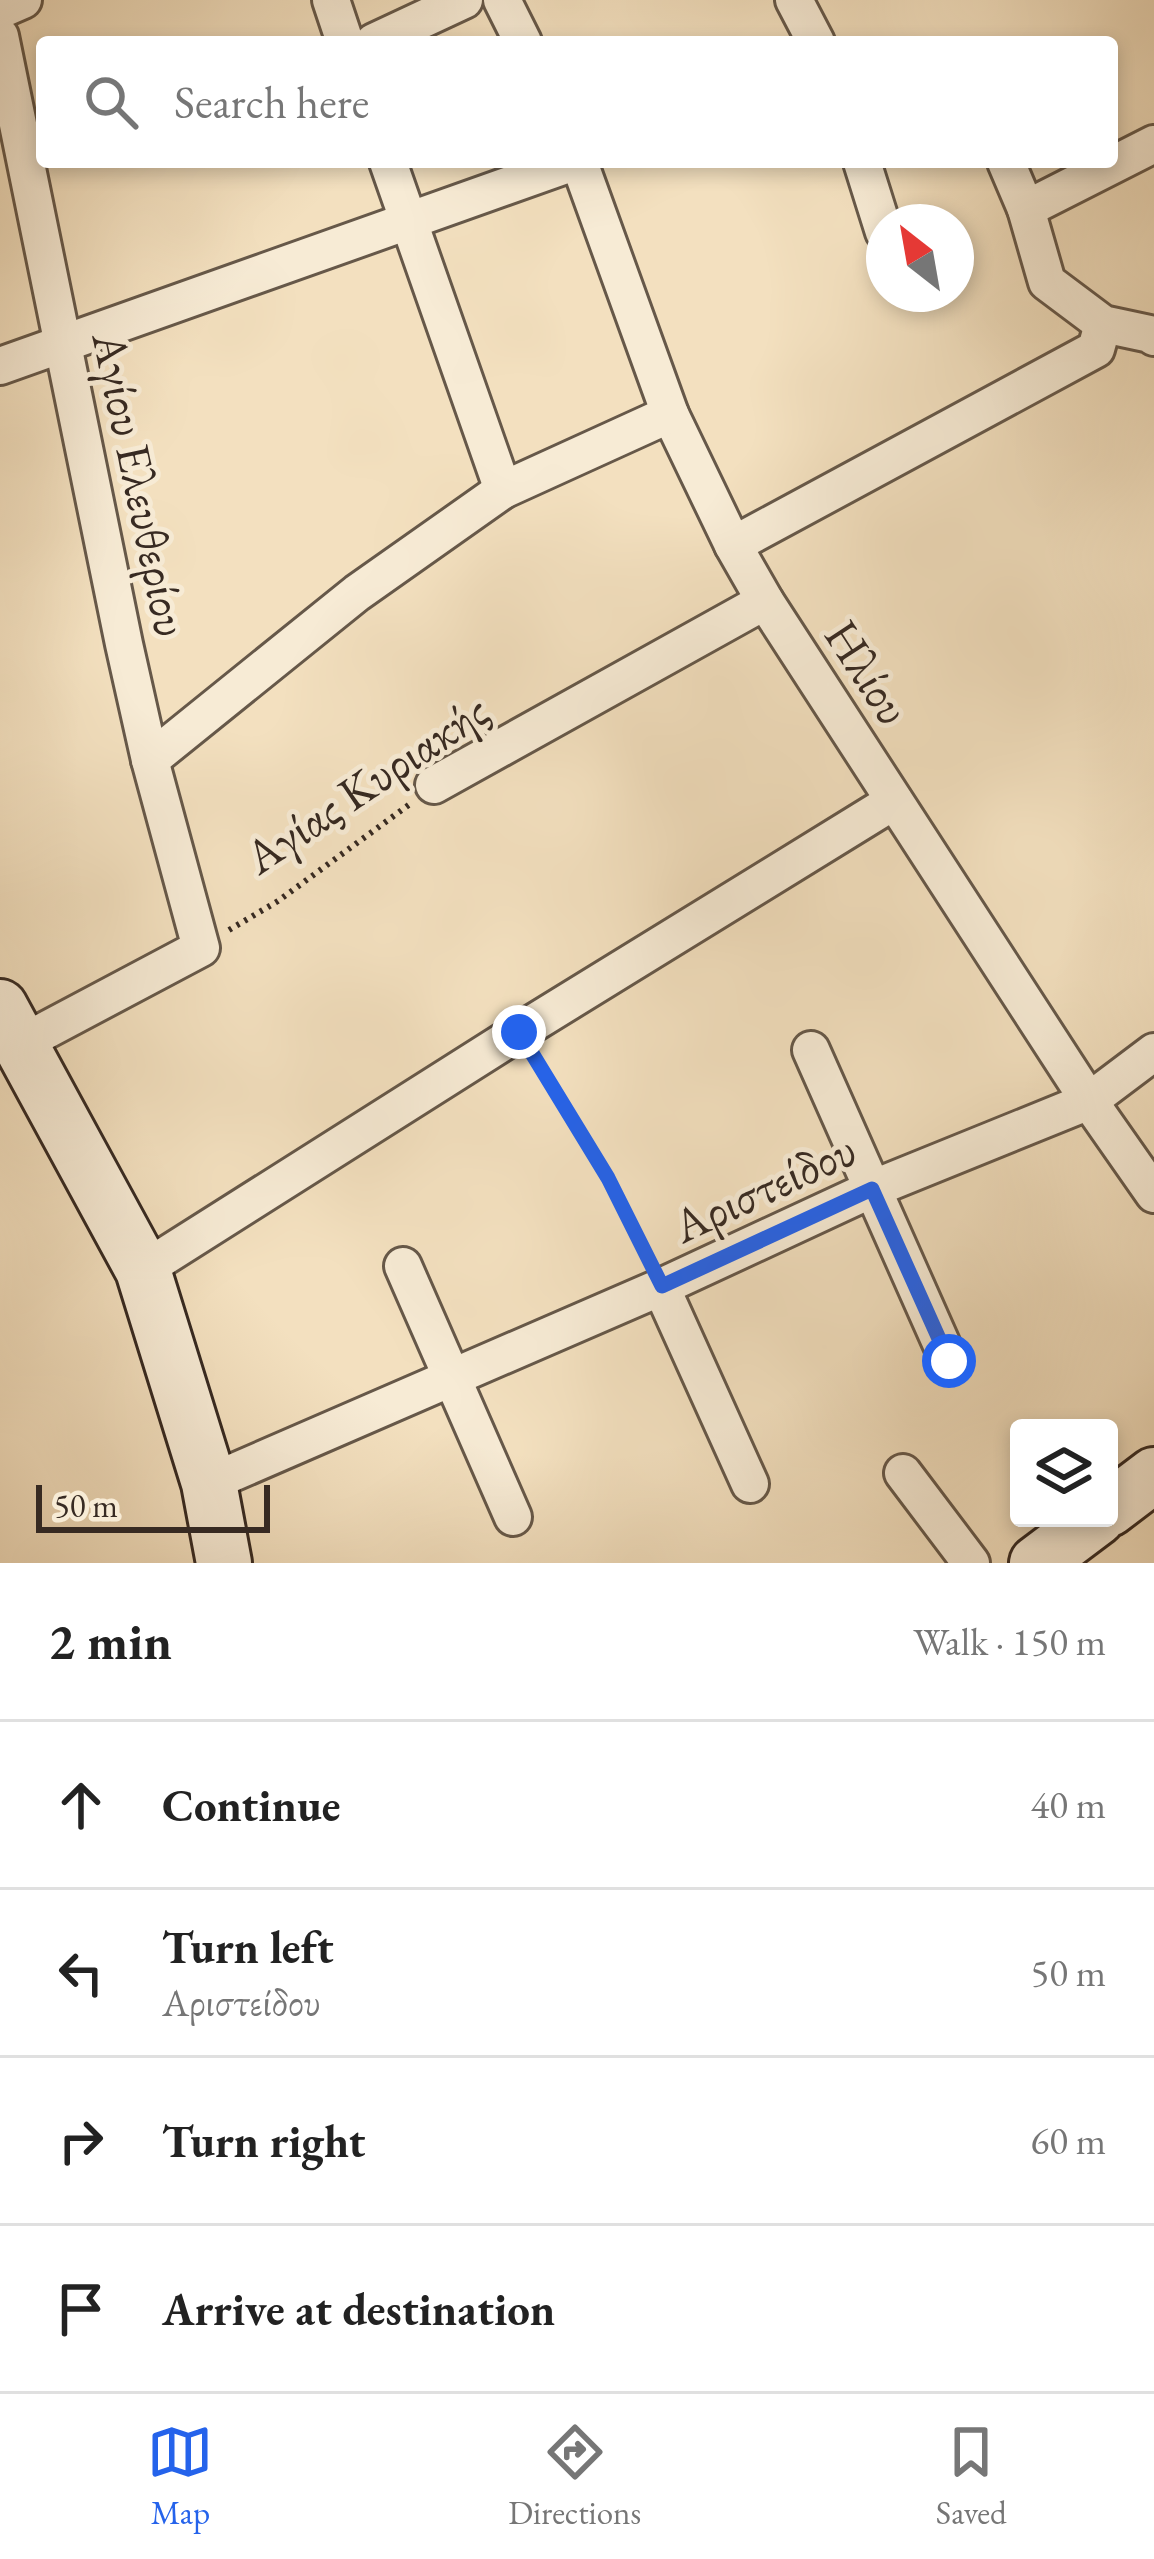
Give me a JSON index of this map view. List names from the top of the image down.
{
  "streets": {
    "street": [
      "Αγίου Ελευθερίου",
      "Ηλίου",
      "Αγίας Κυριακής",
      "Αριστείδου"
    ]
  },
  "crossings": [
    ["Αγίου Ελευθερίου", "Αγίας Κυριακής"],
    ["Ηλίου", "Αγίας Κυριακής"],
    ["Ηλίου", "Αριστείδου"]
  ],
  "scale_bar": "50 m",
  "north": "top left",
  "page": {
    "search": "Search here",
    "scale": "50 m",
    "heading": ["2 min", "Walk · 150 m"],
    "list": [
      ["Continue", "40 m"],
      ["Turn left", "Αριστείδου", "50 m"],
      ["Turn right", "60 m"],
      "Arrive at destination"
    ],
    "nav": ["Map", "Directions", "Saved"]
  }
}
